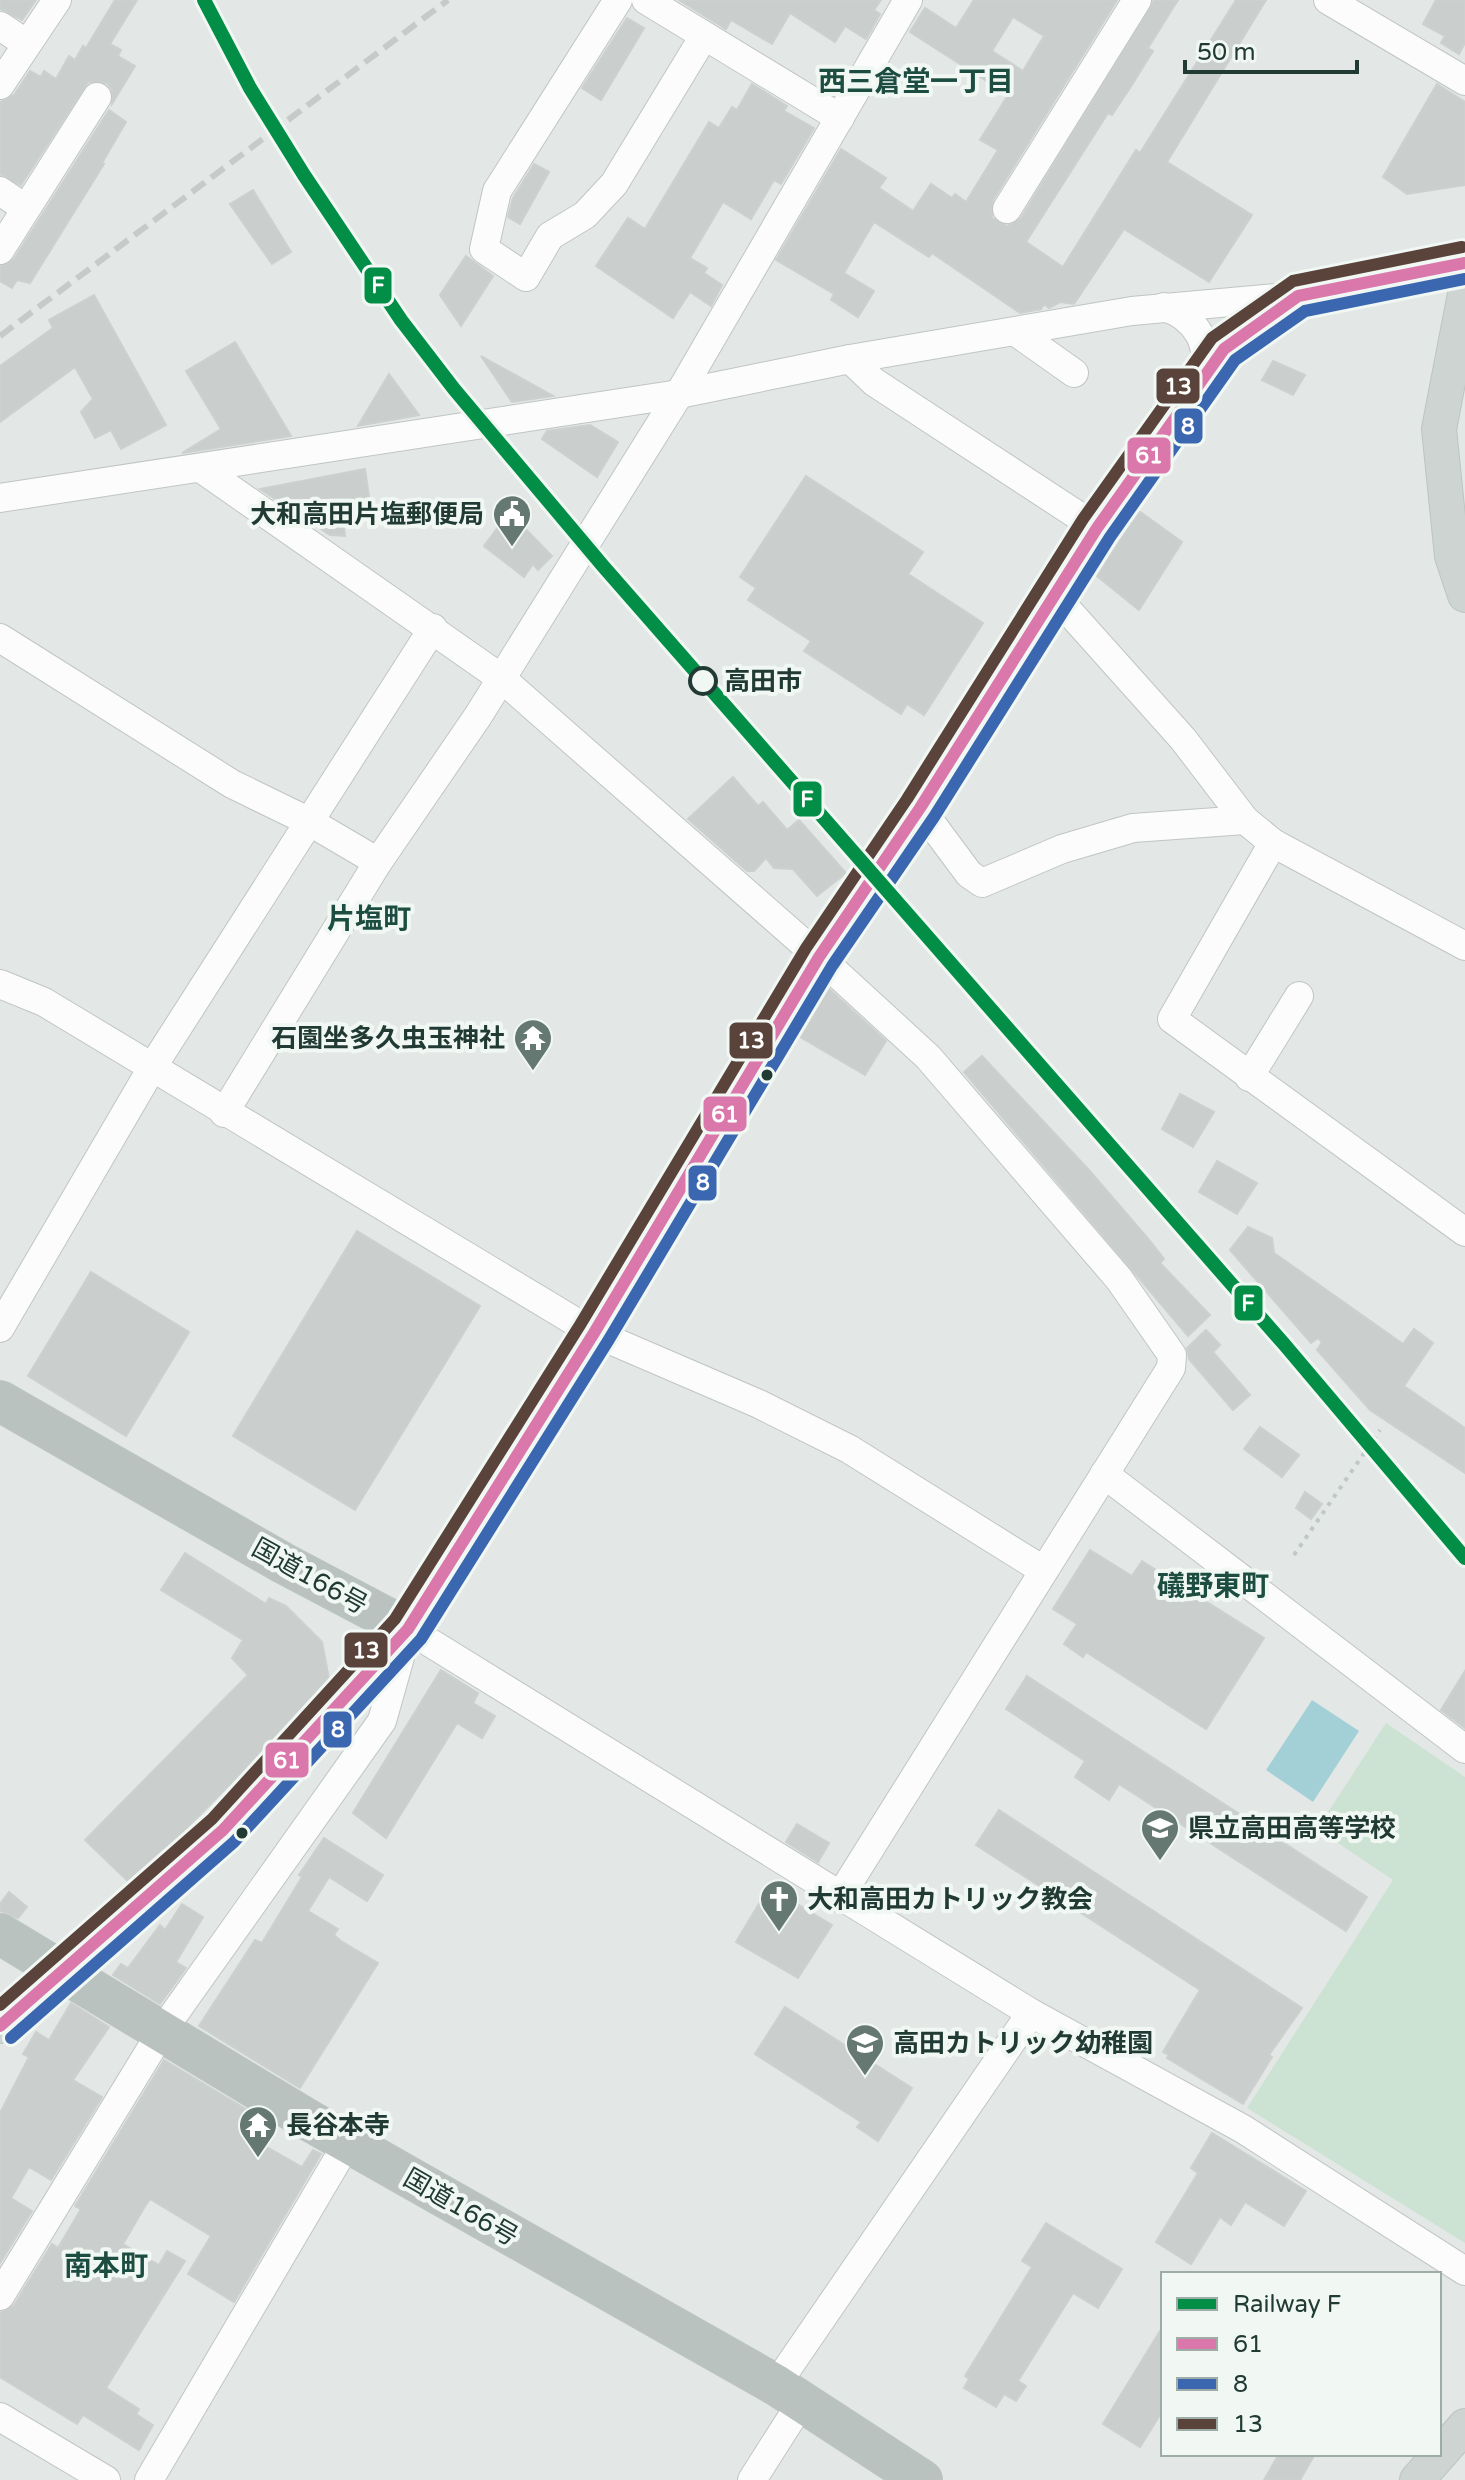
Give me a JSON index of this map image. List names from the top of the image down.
{
  "streets": {
    "highway": ["国道166号"]
  },
  "districts": [
    "西三倉堂一丁目",
    "片塩町",
    "礒野東町",
    "南本町"
  ],
  "places": {
    "public building": ["大和高田片塩郵便局"],
    "other": ["高田市"],
    "temple": ["石園坐多久虫玉神社", "長谷本寺"],
    "school or university": ["県立高田高等学校", "高田カトリック幼稚園"],
    "church": ["大和高田カトリック教会"]
  },
  "lines": [
    "rail line F",
    "transit line 13",
    "transit line 61",
    "transit line 8"
  ],
  "legend": [
    "Railway F",
    "61",
    "8",
    "13"
  ],
  "scale_bar": "50 m"
}
